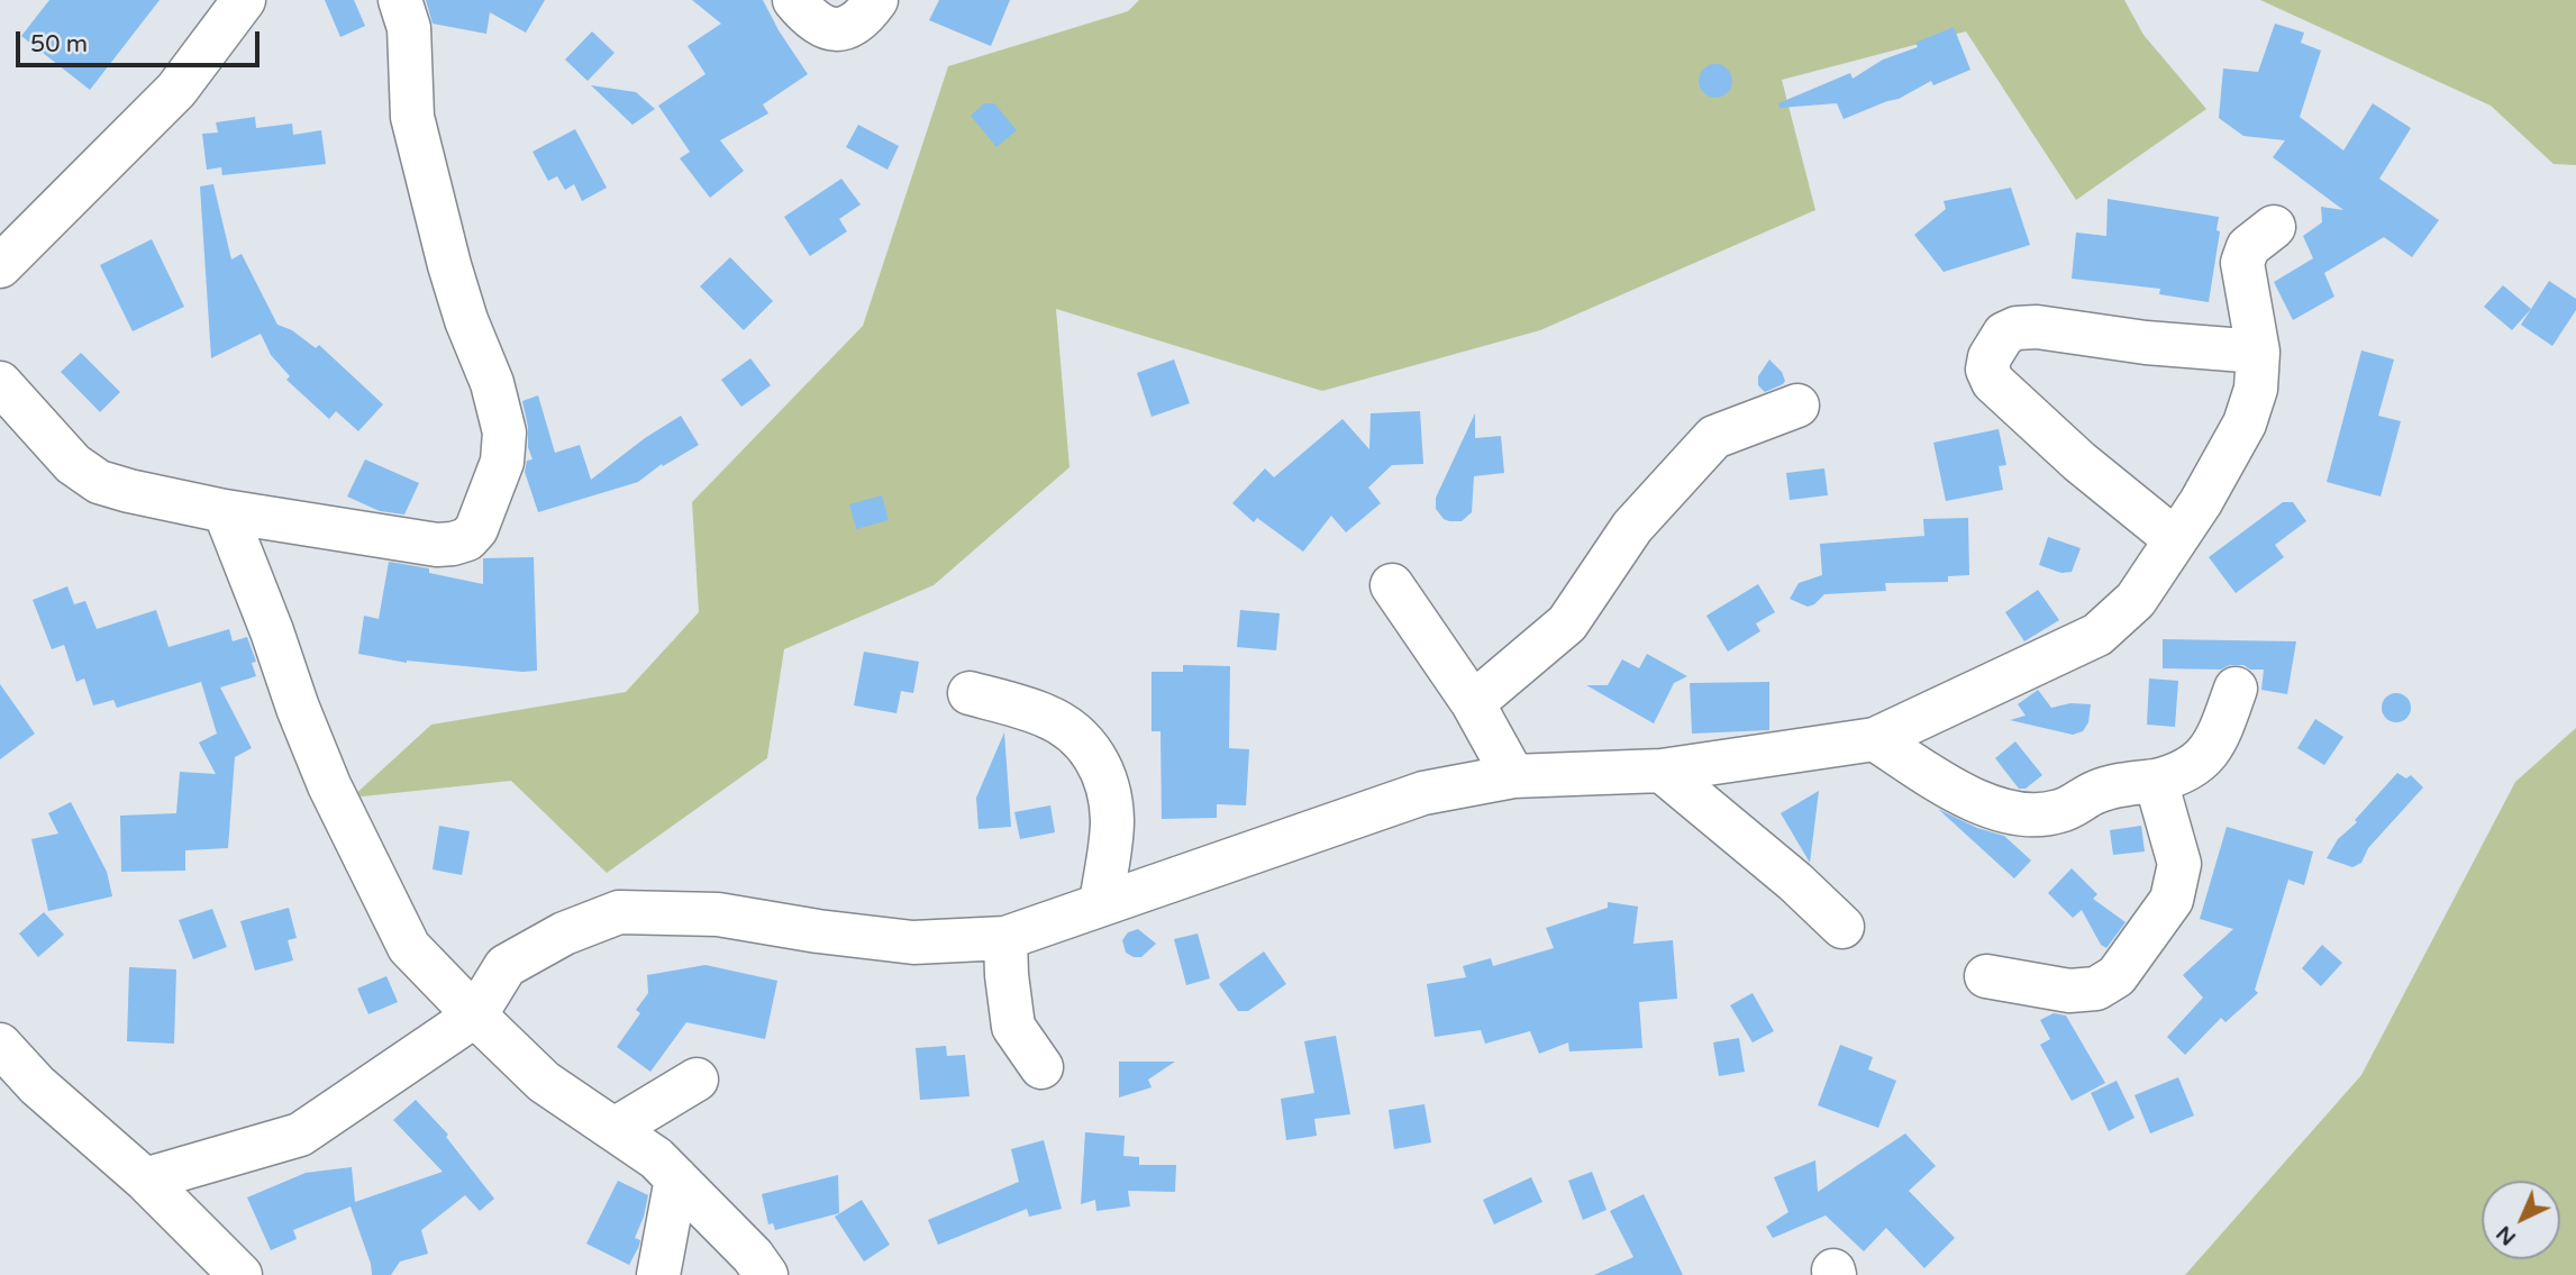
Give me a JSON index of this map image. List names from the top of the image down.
{
  "scale_bar": "50 m",
  "north": "bottom left"
}
